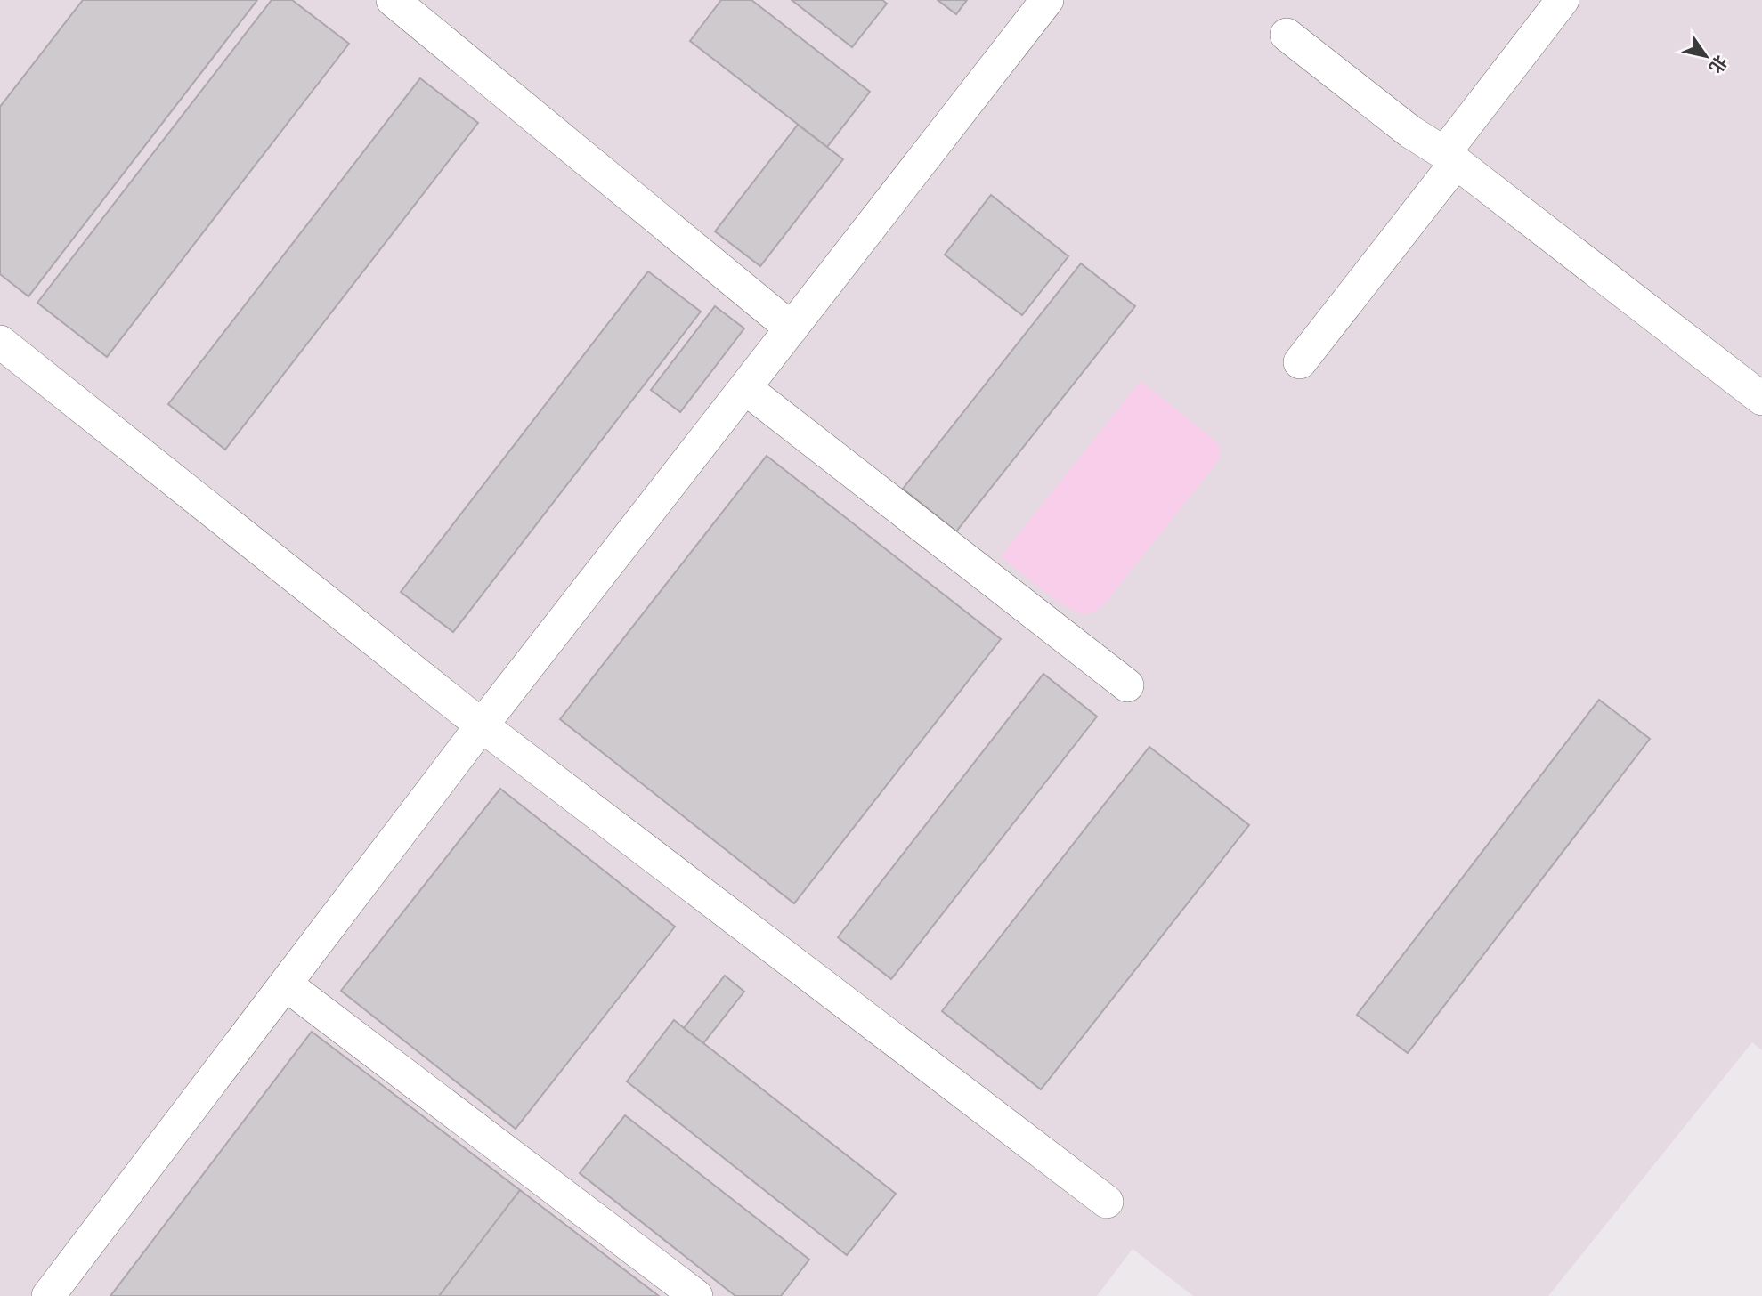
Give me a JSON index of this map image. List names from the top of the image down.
{
  "north": "bottom right"
}
